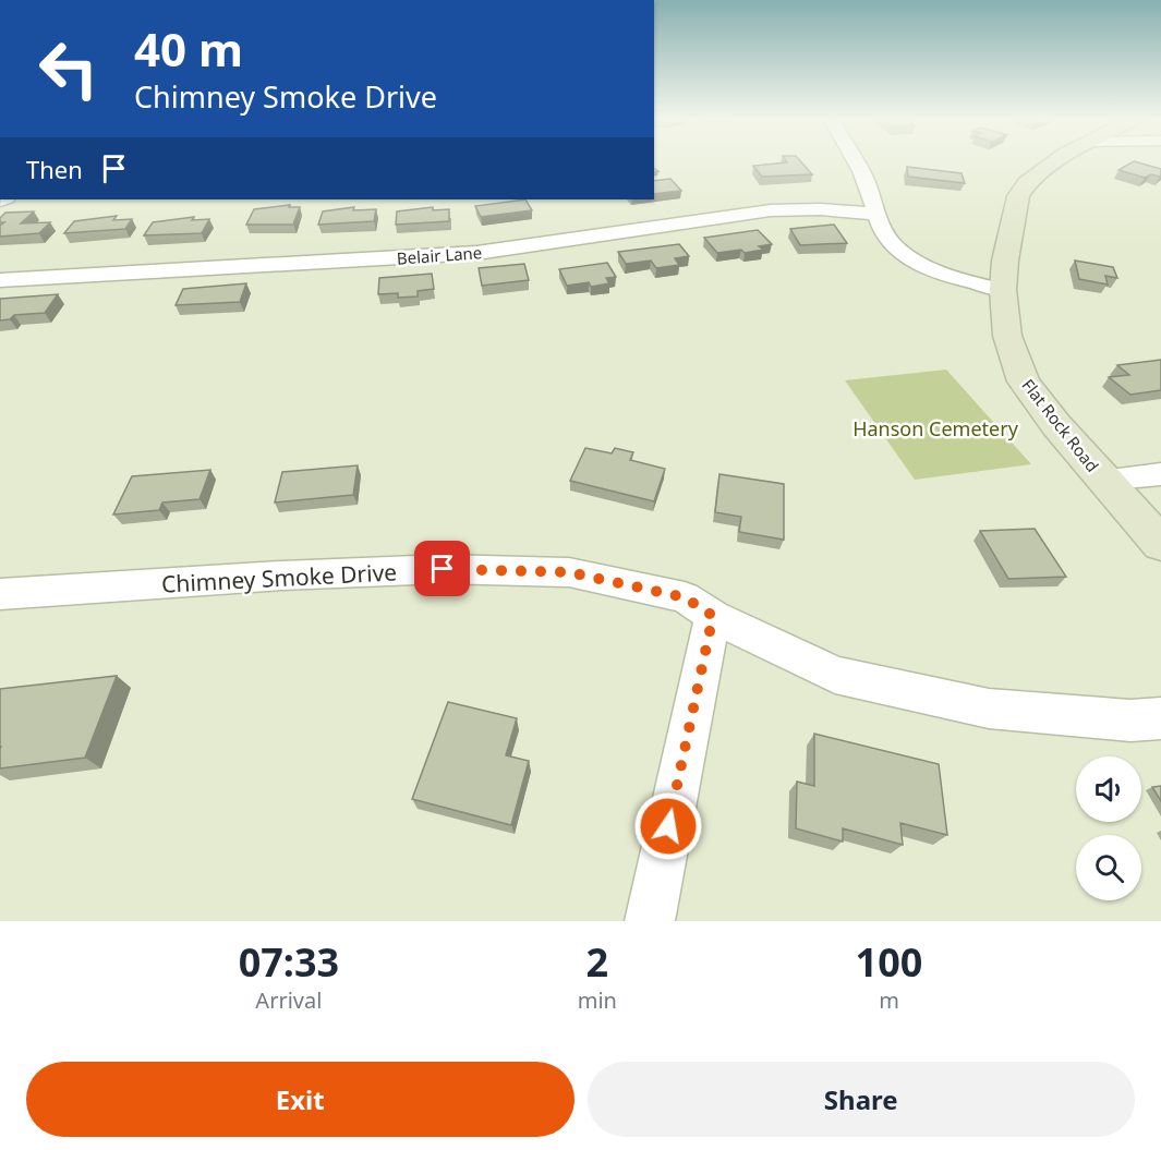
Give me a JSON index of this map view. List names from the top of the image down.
{
  "streets": {
    "street": ["Belair Lane", "Flat Rock Road", "Chimney Smoke Drive"]
  },
  "parks": ["Hanson Cemetery"],
  "page": {
    "turn": ["40 m", "Chimney Smoke Drive"],
    "then": "Then",
    "eta": [
      "07:33",
      "Arrival",
      "2",
      "min",
      "100",
      "m"
    ],
    "buttons": ["Exit", "Share"]
  }
}
